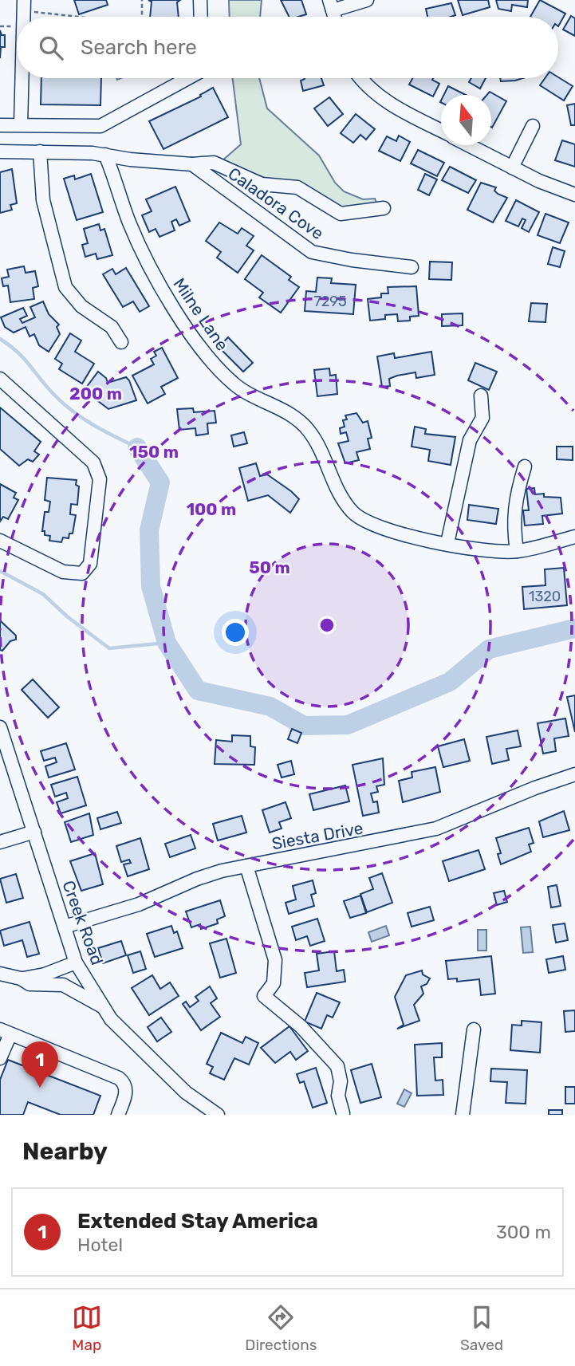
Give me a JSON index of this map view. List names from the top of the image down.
{
  "streets": {
    "street": [
      "Caladora Cove",
      "Milne Lane",
      "Siesta Drive",
      "Creek Road"
    ]
  },
  "crossings": [
    ["Siesta Drive", "Creek Road"]
  ],
  "house_numbers": ["7295", "1320"],
  "north": "top",
  "page": {
    "search": "Search here",
    "pins": "1",
    "heading": "Nearby",
    "list": [
      {
        "mark": "1",
        "name": "Extended Stay America",
        "note": "Hotel",
        "value": "300 m"
      }
    ],
    "nav": ["Map", "Directions", "Saved"]
  },
  "rings": [
    "200 m",
    "150 m",
    "100 m",
    "50 m"
  ]
}
